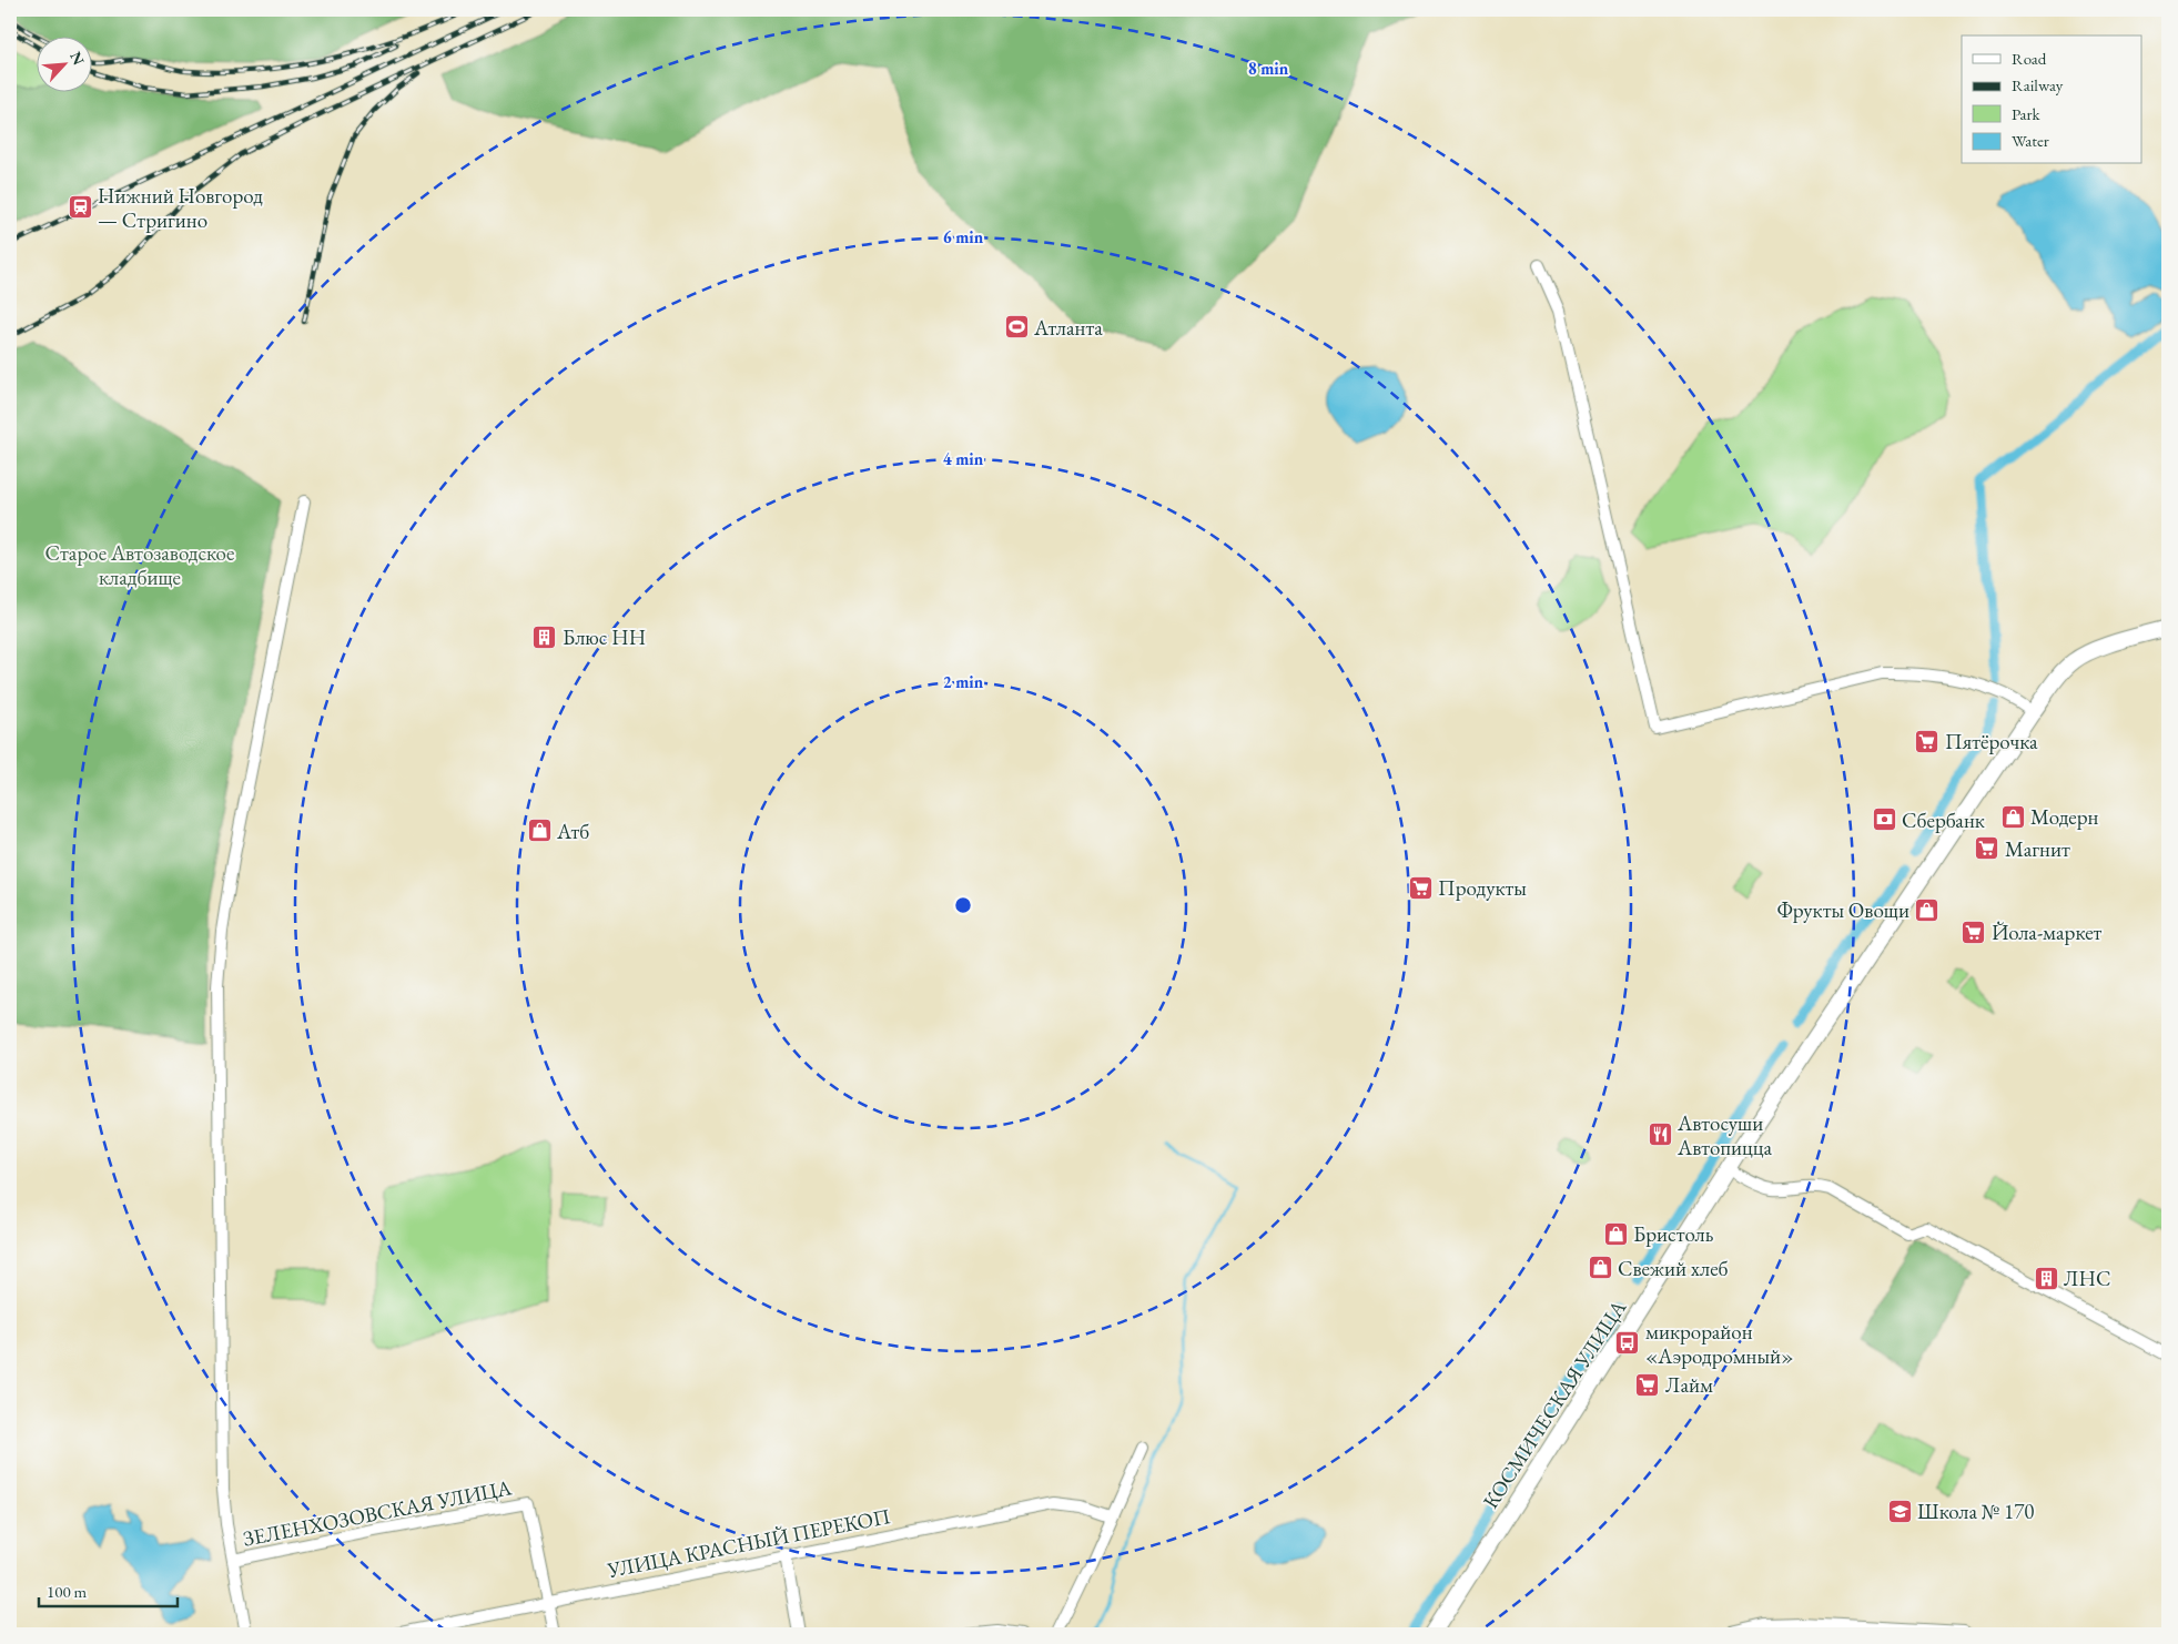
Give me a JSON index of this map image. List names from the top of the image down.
{
  "streets": {
    "street": ["КОСМИЧЕСКАЯ УЛИЦА", "ЗЕЛЕНХОЗОВСКАЯ УЛИЦА", "УЛИЦА КРАСНЫЙ ПЕРЕКОП"]
  },
  "crossings": [
    ["ЗЕЛЕНХОЗОВСКАЯ УЛИЦА", "УЛИЦА КРАСНЫЙ ПЕРЕКОП"]
  ],
  "parks": ["Старое Автозаводское кладбище"],
  "places": {
    "station": ["Нижний Новгород — Стригино"],
    "sports": ["Атланта"],
    "building": ["Блюс НН", "ЛНС"],
    "supermarket": [
      "Пятёрочка",
      "Магнит",
      "Продукты",
      "Йола-маркет",
      "Лайм"
    ],
    "shop": [
      "Модерн",
      "Атб",
      "Фрукты Овощи",
      "Бристоль",
      "Свежий хлеб"
    ],
    "bank": ["Сбербанк"],
    "restaurant": ["Автосуши Автопицца"],
    "bus stop": ["микрорайон «Аэродромный»"],
    "school or university": ["Школа № 170"]
  },
  "legend": [
    "Road",
    "Railway",
    "Park",
    "Water"
  ],
  "scale_bar": "100 m",
  "north": "top right",
  "rings": [
    "8 min",
    "6 min",
    "4 min",
    "2 min"
  ]
}
